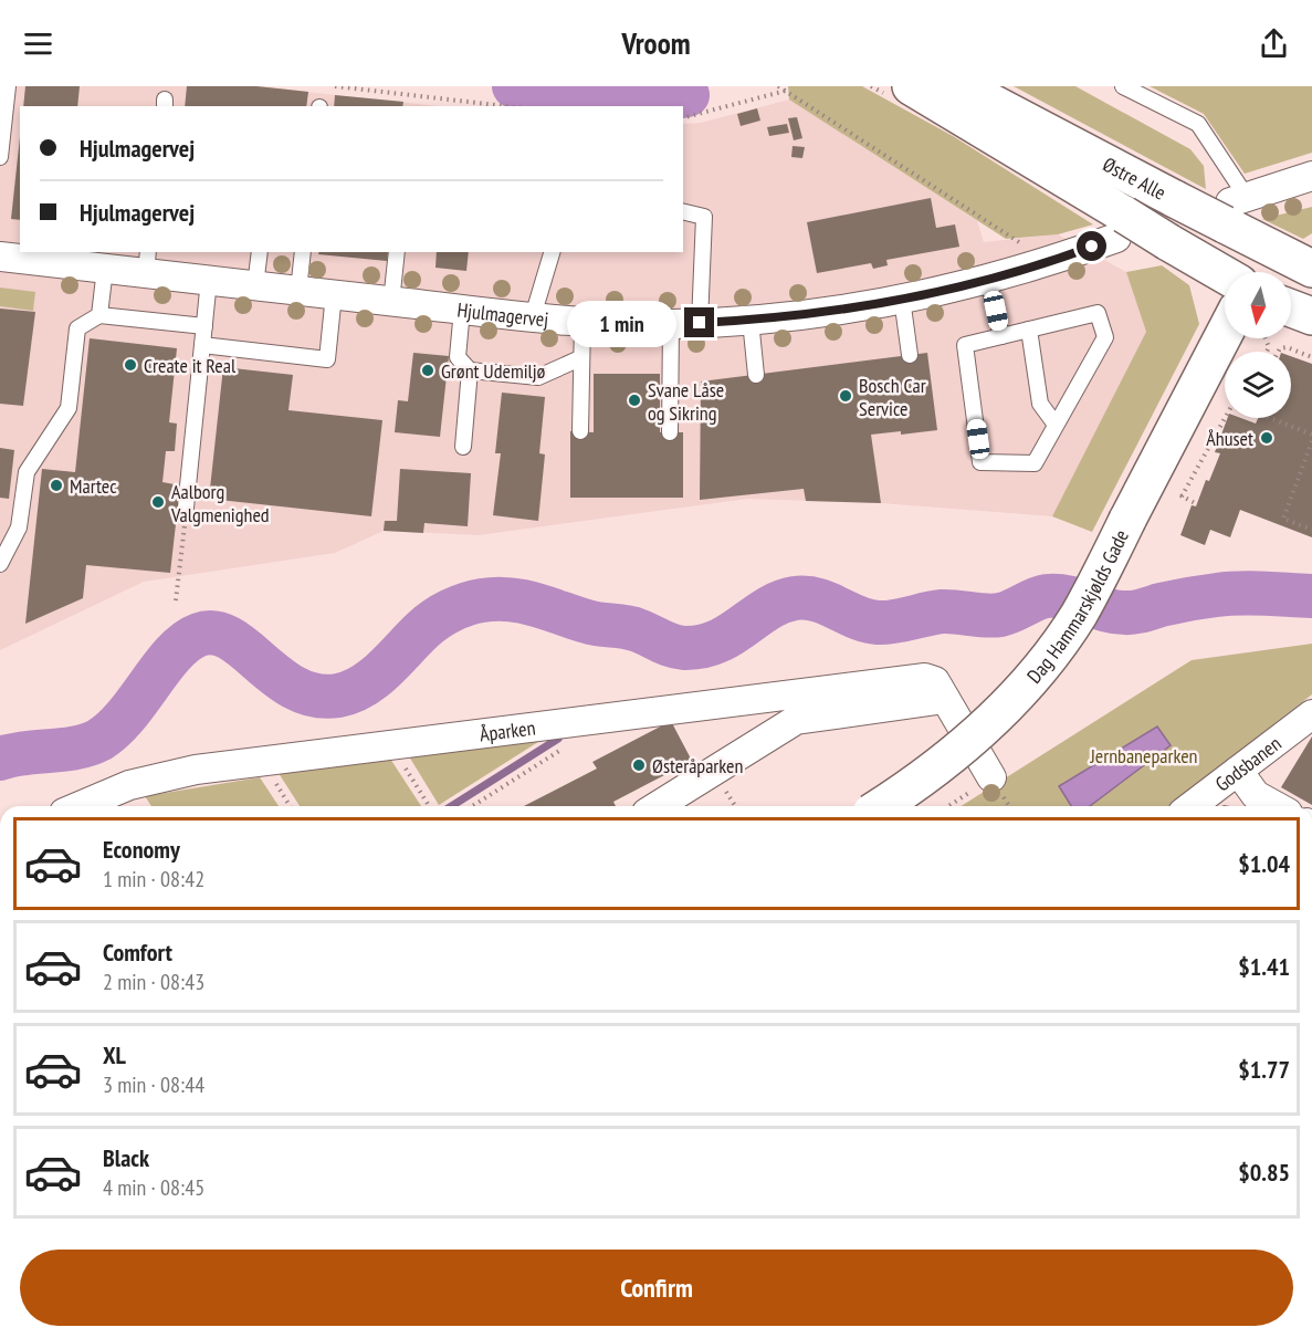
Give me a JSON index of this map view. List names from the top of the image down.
{
  "streets": {
    "street": [
      "Østre Alle",
      "Hjulmagervej",
      "Dag Hammarskjølds Gade",
      "Åparken",
      "Godsbanen"
    ]
  },
  "crossings": [
    ["Østre Alle", "Hjulmagervej"]
  ],
  "parks": ["Jernbaneparken"],
  "places": [
    "Create it Real",
    "Grønt Udemiljø",
    "Bosch Car Service",
    "Svane Låse og Sikring",
    "Åhuset",
    "Martec",
    "Aalborg Valgmenighed",
    "Østeråparken"
  ],
  "north": "bottom",
  "page": {
    "header": "Vroom",
    "banner": ["Hjulmagervej", "Hjulmagervej"],
    "bubble": "1 min",
    "list": [
      {
        "name": "Economy",
        "note": "1 min · 08:42",
        "value": "$1.04"
      },
      {
        "name": "Comfort",
        "note": "2 min · 08:43",
        "value": "$1.41"
      },
      {
        "name": "XL",
        "note": "3 min · 08:44",
        "value": "$1.77"
      },
      {
        "name": "Black",
        "note": "4 min · 08:45",
        "value": "$0.85"
      }
    ],
    "buttons": "Confirm"
  }
}
